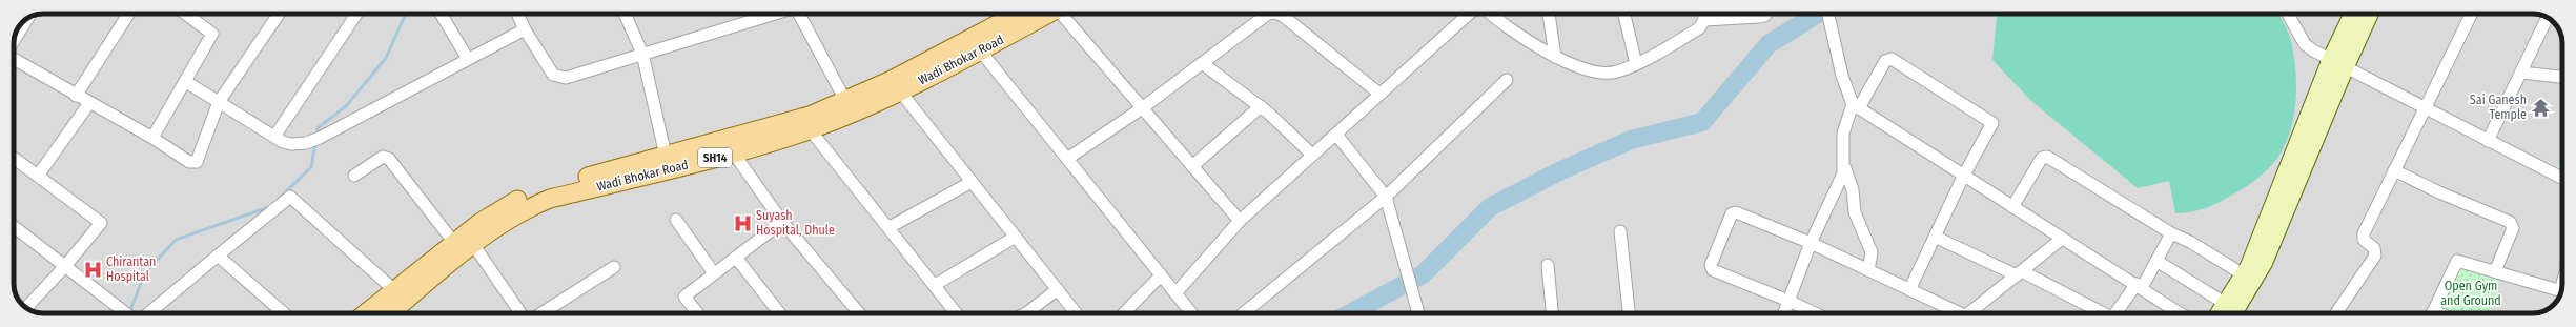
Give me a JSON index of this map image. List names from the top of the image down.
{
  "streets": {
    "main road": ["Wadi Bhokar Road", "SH14"]
  },
  "parks": ["Open Gym and Ground"],
  "places": {
    "temple": ["Sai Ganesh Temple"],
    "hospital": ["Suyash Hospital, Dhule", "Chirantan Hospital"]
  }
}
